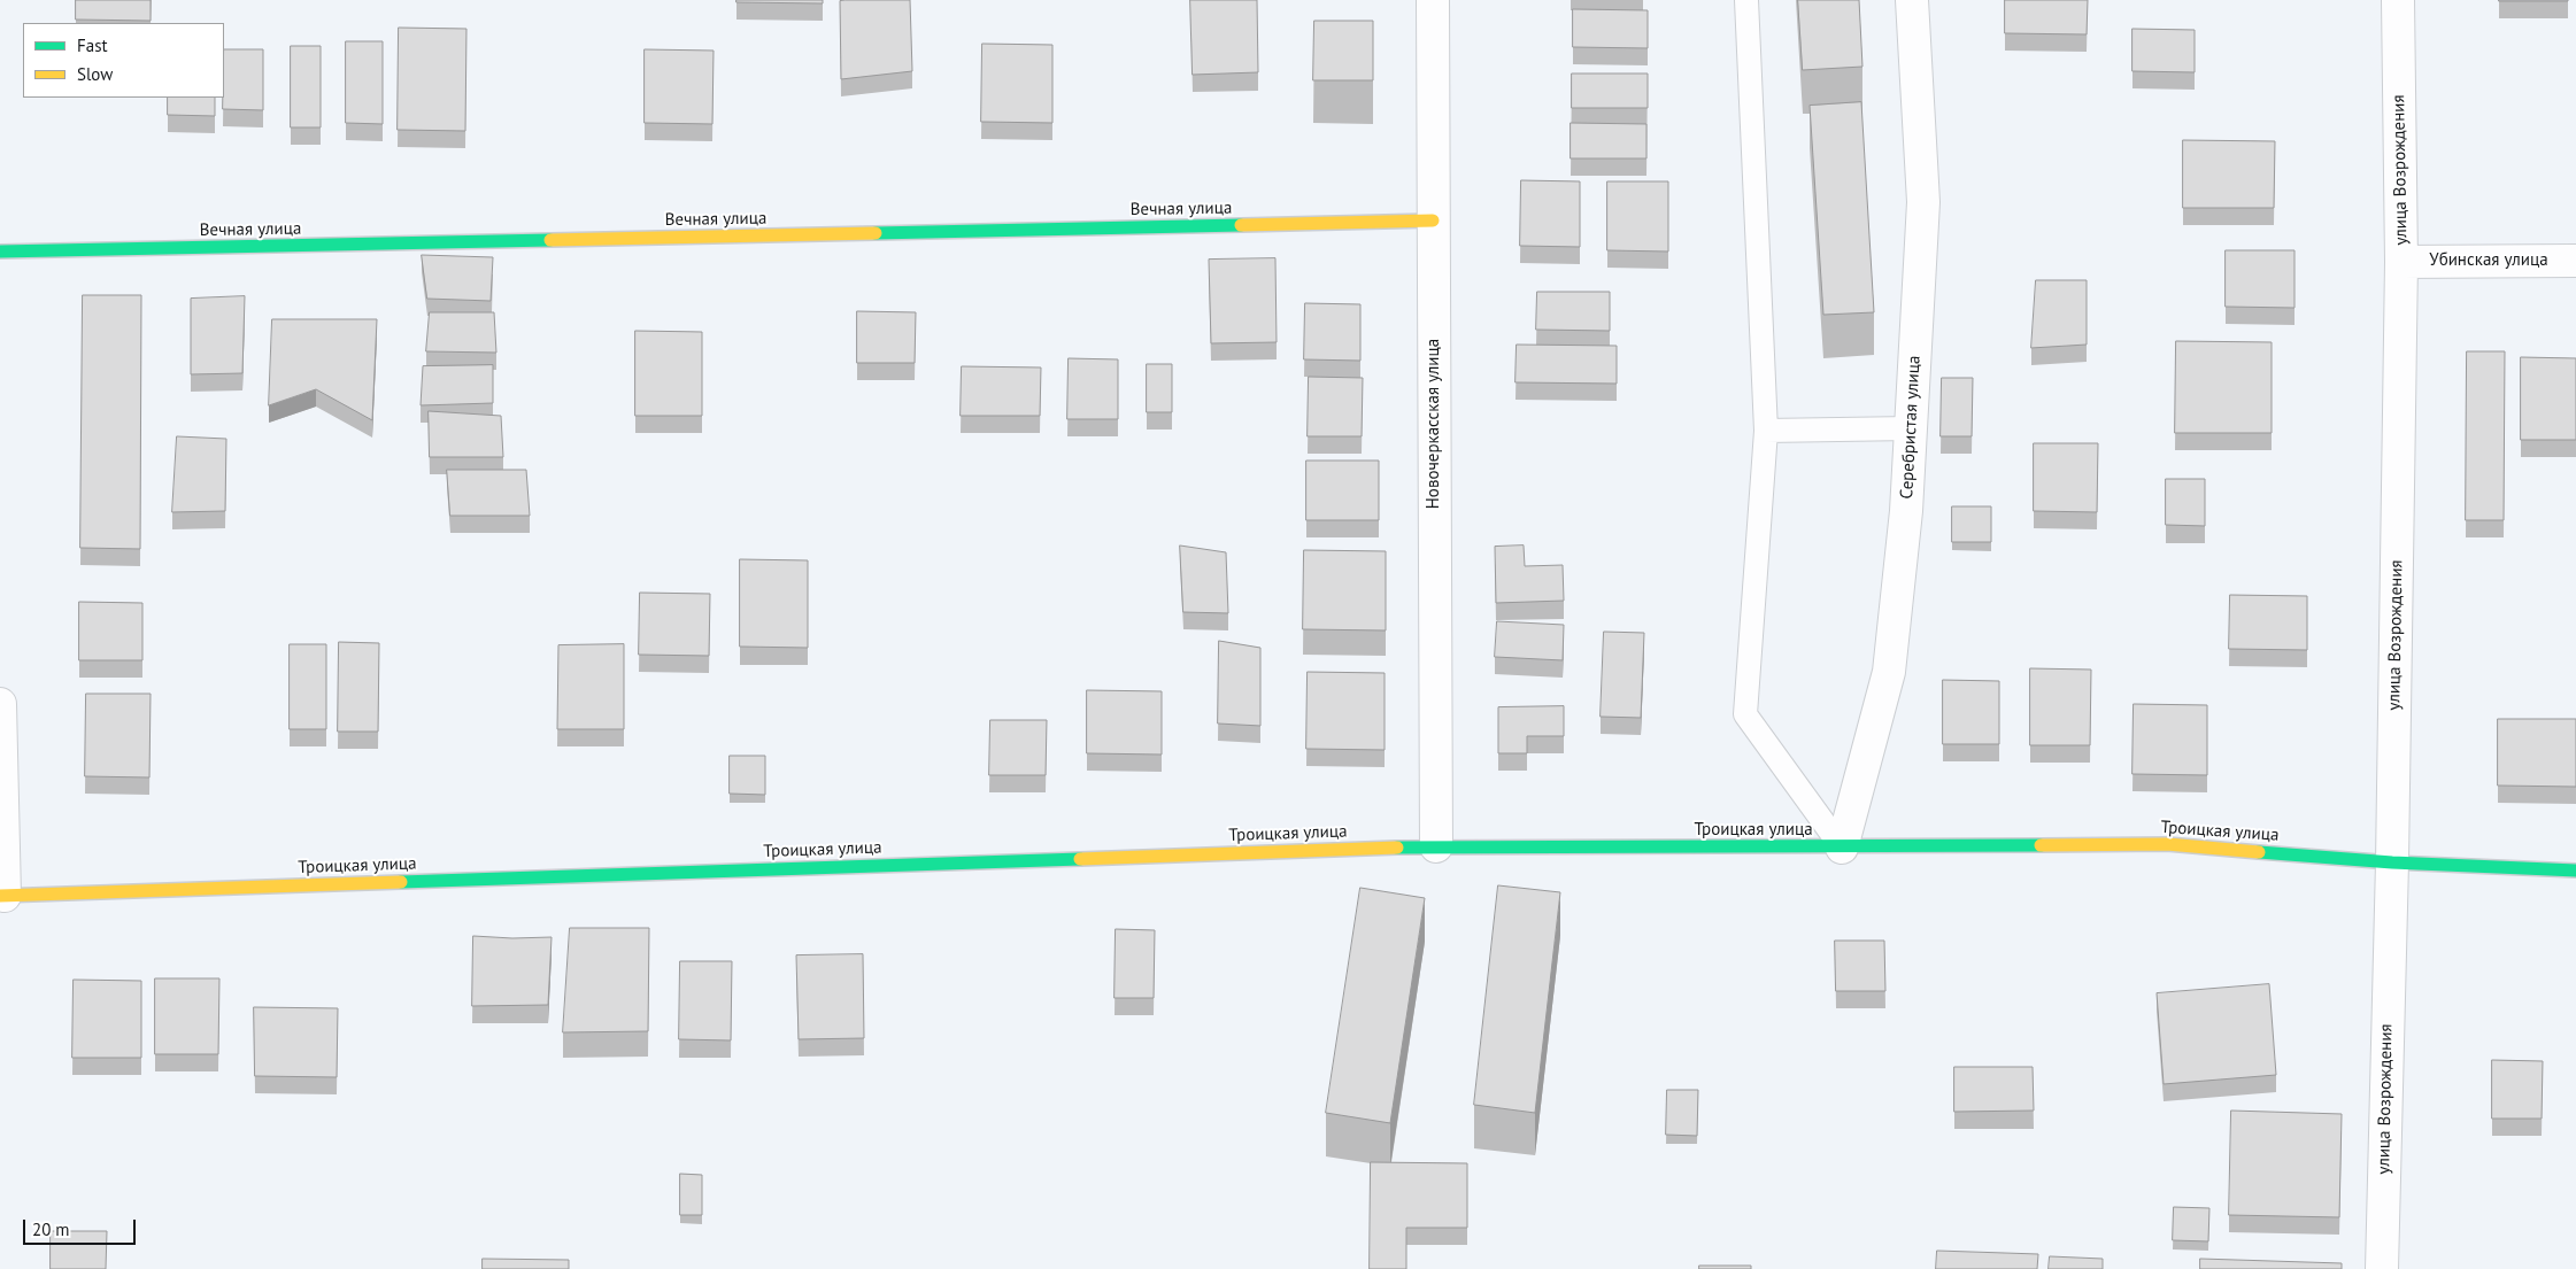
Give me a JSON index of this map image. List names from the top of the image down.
{
  "streets": {
    "street": [
      "улица Возрождения",
      "Вечная улица",
      "Убинская улица",
      "Новочеркасская улица",
      "Серебристая улица",
      "Троицкая улица"
    ]
  },
  "crossings": [
    ["улица Возрождения", "Убинская улица"],
    ["улица Возрождения", "Троицкая улица"],
    ["Вечная улица", "Новочеркасская улица"],
    ["Новочеркасская улица", "Троицкая улица"],
    ["Серебристая улица", "Троицкая улица"]
  ],
  "legend": ["Fast", "Slow"],
  "scale_bar": "20 m"
}
